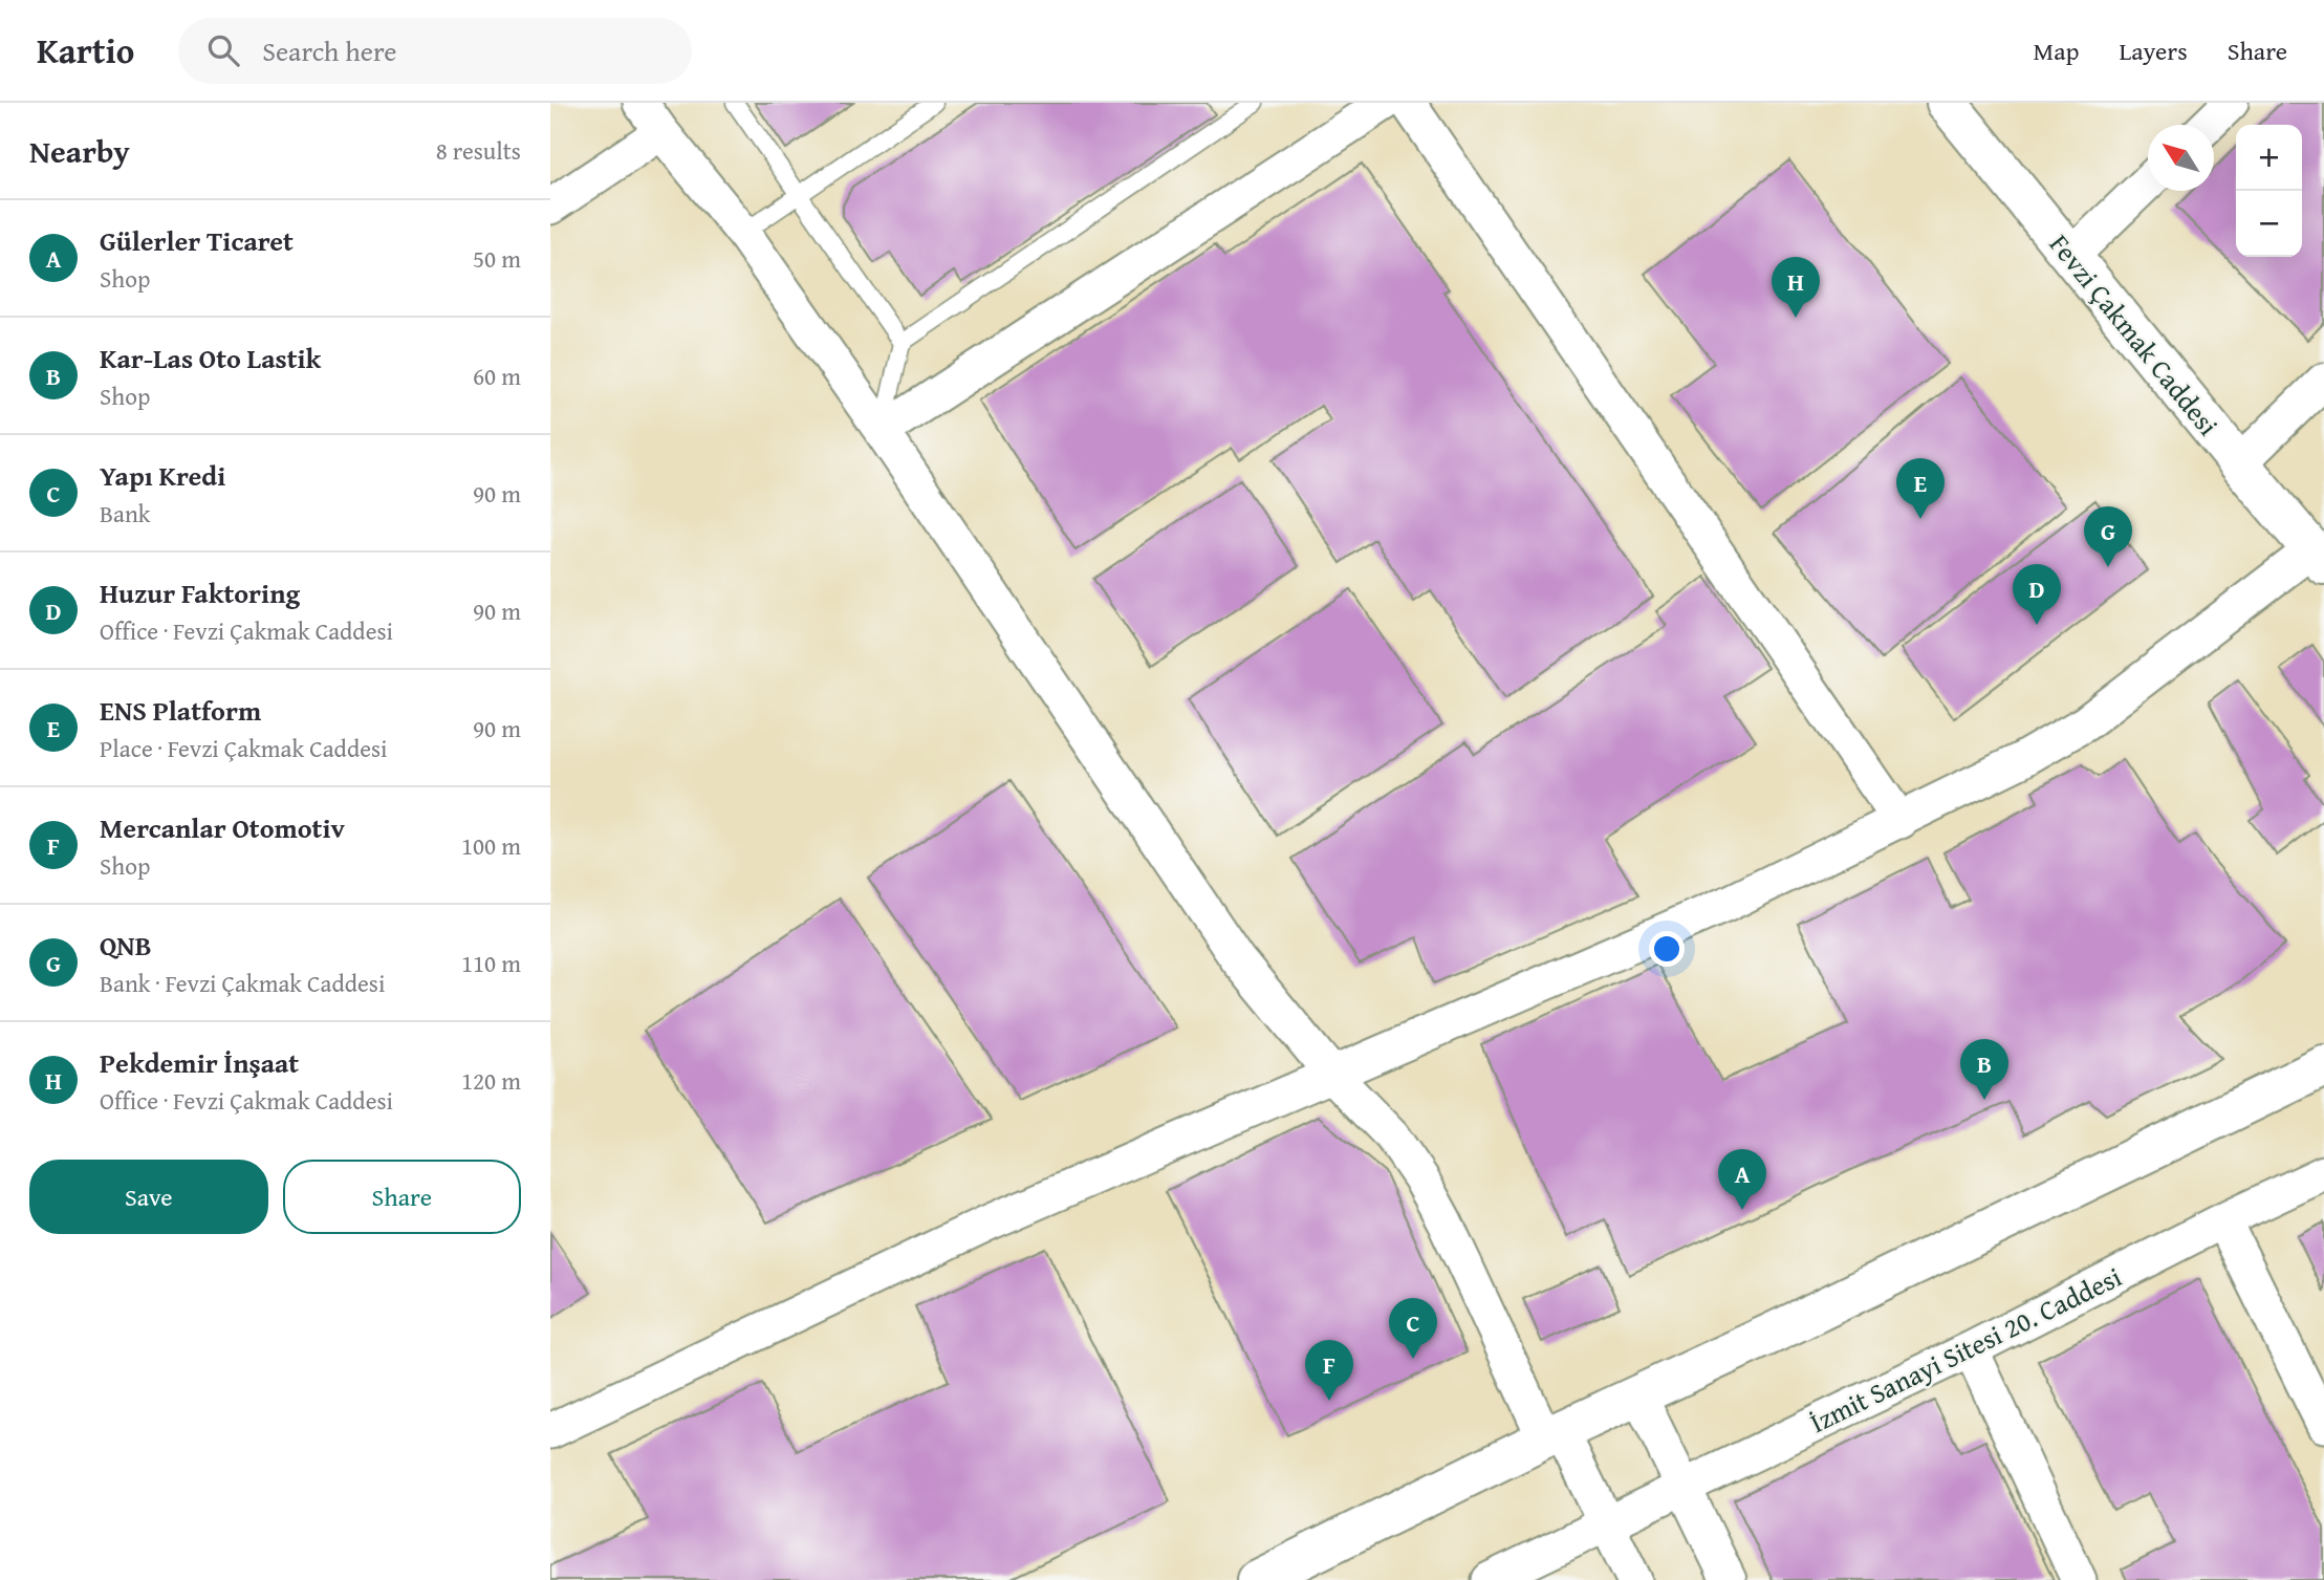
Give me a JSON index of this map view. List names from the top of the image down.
{
  "streets": {
    "street": ["Fevzi Çakmak Caddesi", "İzmit Sanayi Sitesi 20. Caddesi"]
  },
  "north": "top left",
  "page": {
    "header": "Kartio",
    "search": "Search here",
    "nav": ["Map", "Layers", "Share"],
    "heading": ["Nearby", "8 results"],
    "map_buttons": ["+", "−"],
    "list": [
      {
        "mark": "A",
        "name": "Gülerler Ticaret",
        "note": "Shop",
        "value": "50 m"
      },
      {
        "mark": "B",
        "name": "Kar-Las Oto Lastik",
        "note": "Shop",
        "value": "60 m"
      },
      {
        "mark": "C",
        "name": "Yapı Kredi",
        "note": "Bank",
        "value": "90 m"
      },
      {
        "mark": "D",
        "name": "Huzur Faktoring",
        "note": "Office · Fevzi Çakmak Caddesi",
        "value": "90 m"
      },
      {
        "mark": "E",
        "name": "ENS Platform",
        "note": "Place · Fevzi Çakmak Caddesi",
        "value": "90 m"
      },
      {
        "mark": "F",
        "name": "Mercanlar Otomotiv",
        "note": "Shop",
        "value": "100 m"
      },
      {
        "mark": "G",
        "name": "QNB",
        "note": "Bank · Fevzi Çakmak Caddesi",
        "value": "110 m"
      },
      {
        "mark": "H",
        "name": "Pekdemir İnşaat",
        "note": "Office · Fevzi Çakmak Caddesi",
        "value": "120 m"
      }
    ],
    "pins": [
      "H",
      "E",
      "G",
      "D",
      "B",
      "A",
      "C",
      "F"
    ],
    "buttons": ["Save", "Share"]
  }
}
